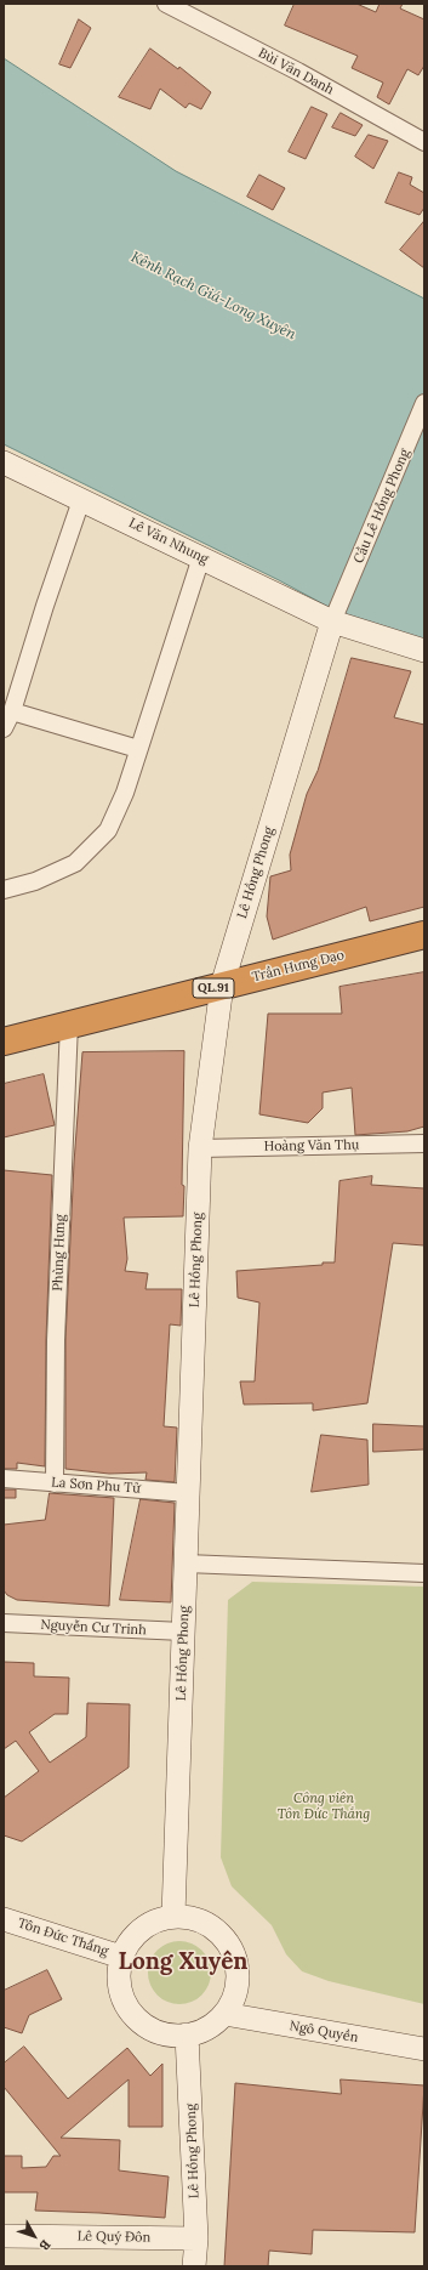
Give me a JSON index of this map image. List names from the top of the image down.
{
  "streets": {
    "highway": ["Trần Hưng Đạo", "QL.91"],
    "street": [
      "Bùi Văn Danh",
      "Cầu Lê Hồng Phong",
      "Lê Văn Nhung",
      "Lê Hồng Phong",
      "Hoàng Văn Thụ",
      "Phùng Hưng",
      "La Sơn Phu Tử",
      "Nguyễn Cư Trinh",
      "Tôn Đức Thắng",
      "Ngô Quyền",
      "Lê Quý Đôn"
    ]
  },
  "crossings": [
    ["Cầu Lê Hồng Phong", "Lê Văn Nhung"],
    ["Cầu Lê Hồng Phong", "Lê Hồng Phong"],
    ["Lê Văn Nhung", "Lê Hồng Phong"],
    ["Lê Hồng Phong", "Trần Hưng Đạo"],
    ["Lê Hồng Phong", "Hoàng Văn Thụ"],
    ["Lê Hồng Phong", "La Sơn Phu Tử"],
    ["Lê Hồng Phong", "Nguyễn Cư Trinh"],
    ["Lê Hồng Phong", "Tôn Đức Thắng"],
    ["Lê Hồng Phong", "Ngô Quyền"],
    ["Lê Hồng Phong", "Lê Quý Đôn"],
    ["Trần Hưng Đạo", "Phùng Hưng"],
    ["Phùng Hưng", "La Sơn Phu Tử"],
    ["Tôn Đức Thắng", "Ngô Quyền"]
  ],
  "districts": ["Long Xuyên"],
  "water": ["Kênh Rạch Giá-Long Xuyên"],
  "parks": ["Công viên Tôn Đức Thắng"],
  "north": "bottom right"
}
